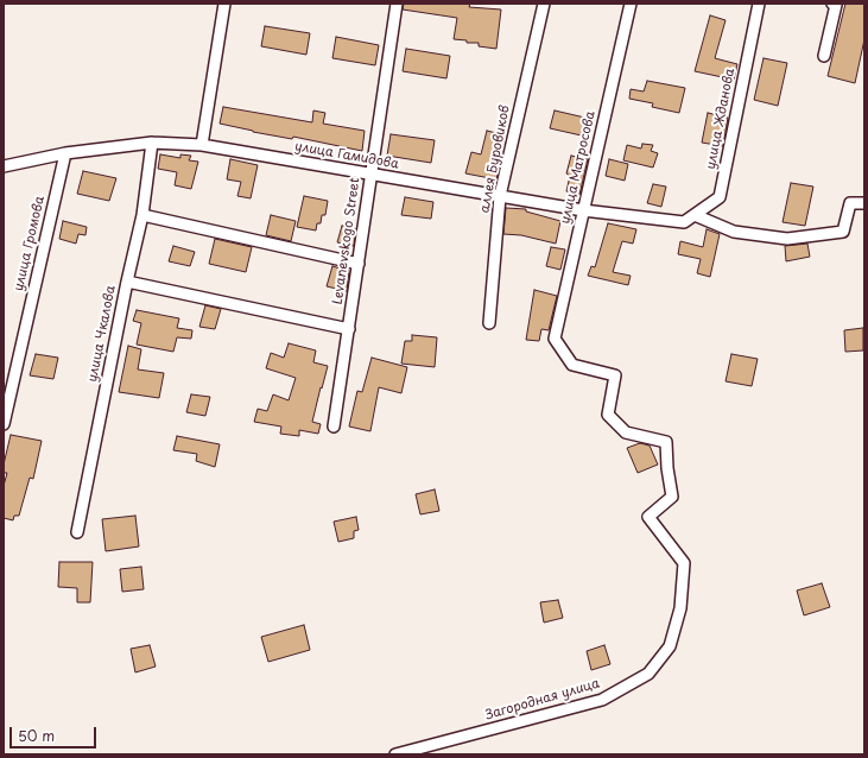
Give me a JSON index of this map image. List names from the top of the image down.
{
  "streets": {
    "street": [
      "улица Жданова",
      "улица Гамидова",
      "аллея Буровиков",
      "улица Матросова",
      "Levanevskogo Street",
      "улица Громова",
      "улица Чкалова",
      "Загородная улица"
    ]
  },
  "crossings": [
    ["улица Жданова", "улица Гамидова"],
    ["улица Гамидова", "аллея Буровиков"],
    ["улица Гамидова", "улица Матросова"],
    ["улица Гамидова", "Levanevskogo Street"],
    ["улица Гамидова", "улица Громова"],
    ["улица Гамидова", "улица Чкалова"],
    ["улица Матросова", "Загородная улица"]
  ],
  "scale_bar": "50 m"
}
